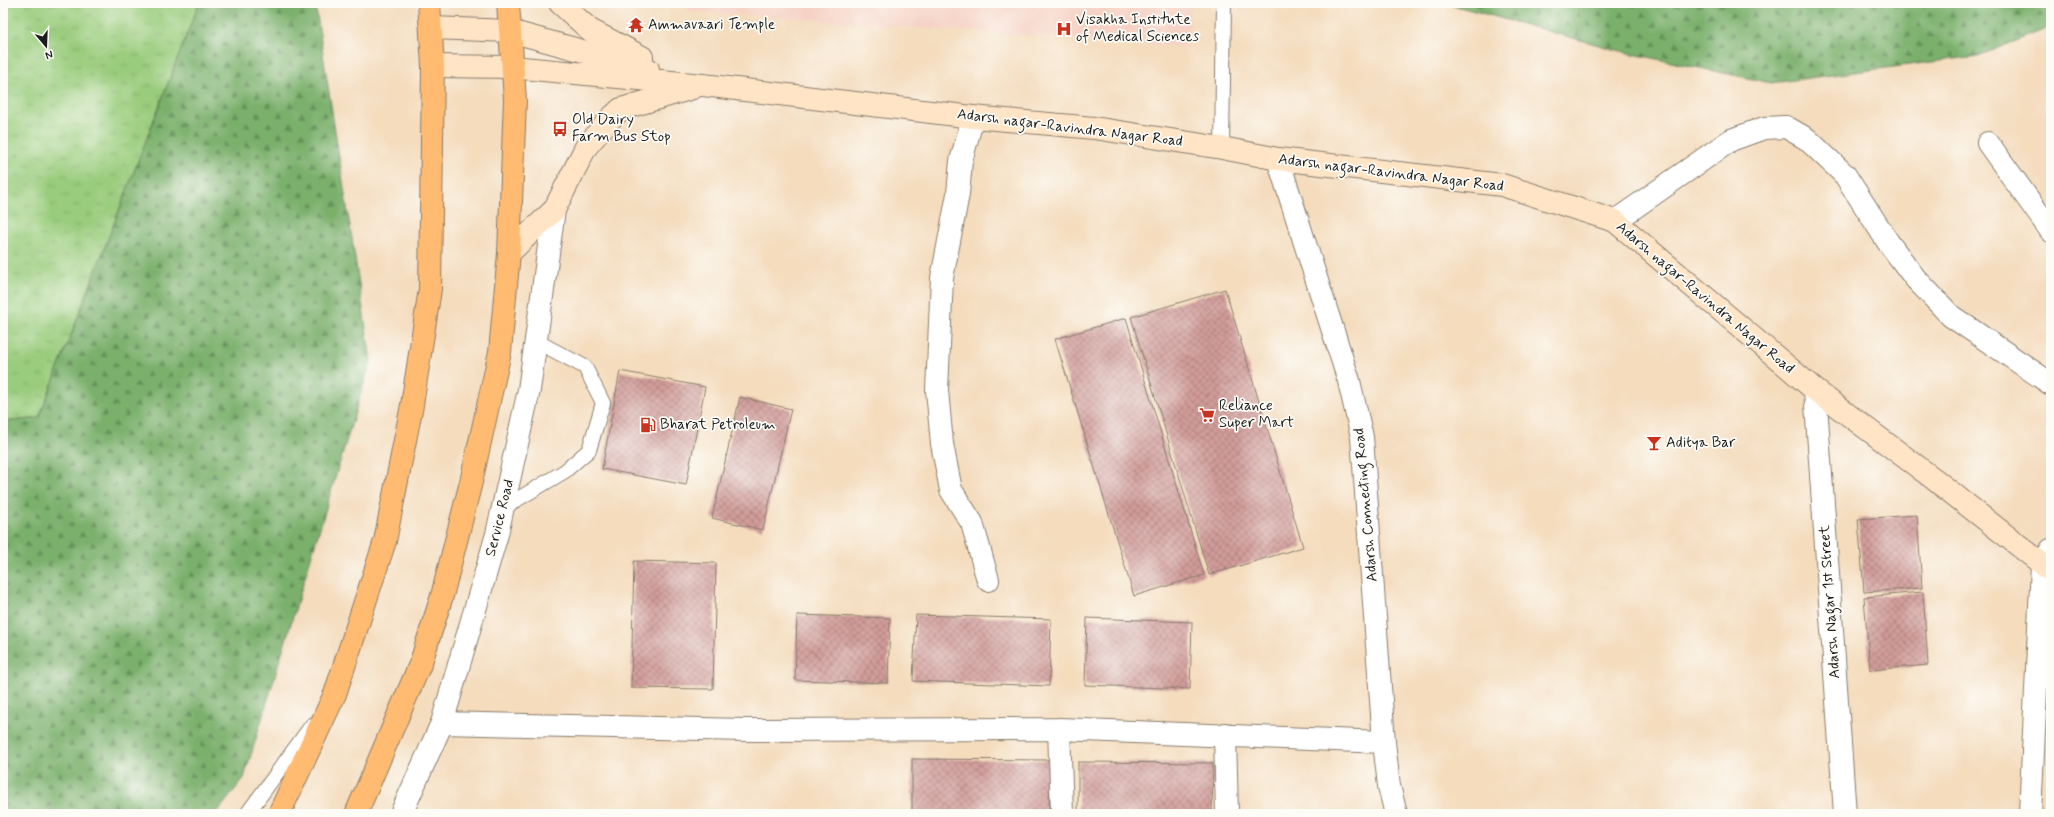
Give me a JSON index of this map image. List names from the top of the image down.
{
  "streets": {
    "street": [
      "Adarsh nagar-Ravindra Nagar Road",
      "Adarsh Connecting Road",
      "Service Road",
      "Adarsh Nagar 1st Street"
    ]
  },
  "crossings": [
    ["Adarsh nagar-Ravindra Nagar Road", "Adarsh Connecting Road"],
    ["Adarsh nagar-Ravindra Nagar Road", "Adarsh Nagar 1st Street"]
  ],
  "places": {
    "temple": ["Ammavaari Temple"],
    "hospital": ["Visakha Institute of Medical Sciences"],
    "bus stop": ["Old Dairy Farm Bus Stop"],
    "supermarket": ["Reliance Super Mart"],
    "fuel station": ["Bharat Petroleum"],
    "bar": ["Aditya Bar"]
  },
  "north": "bottom"
}
